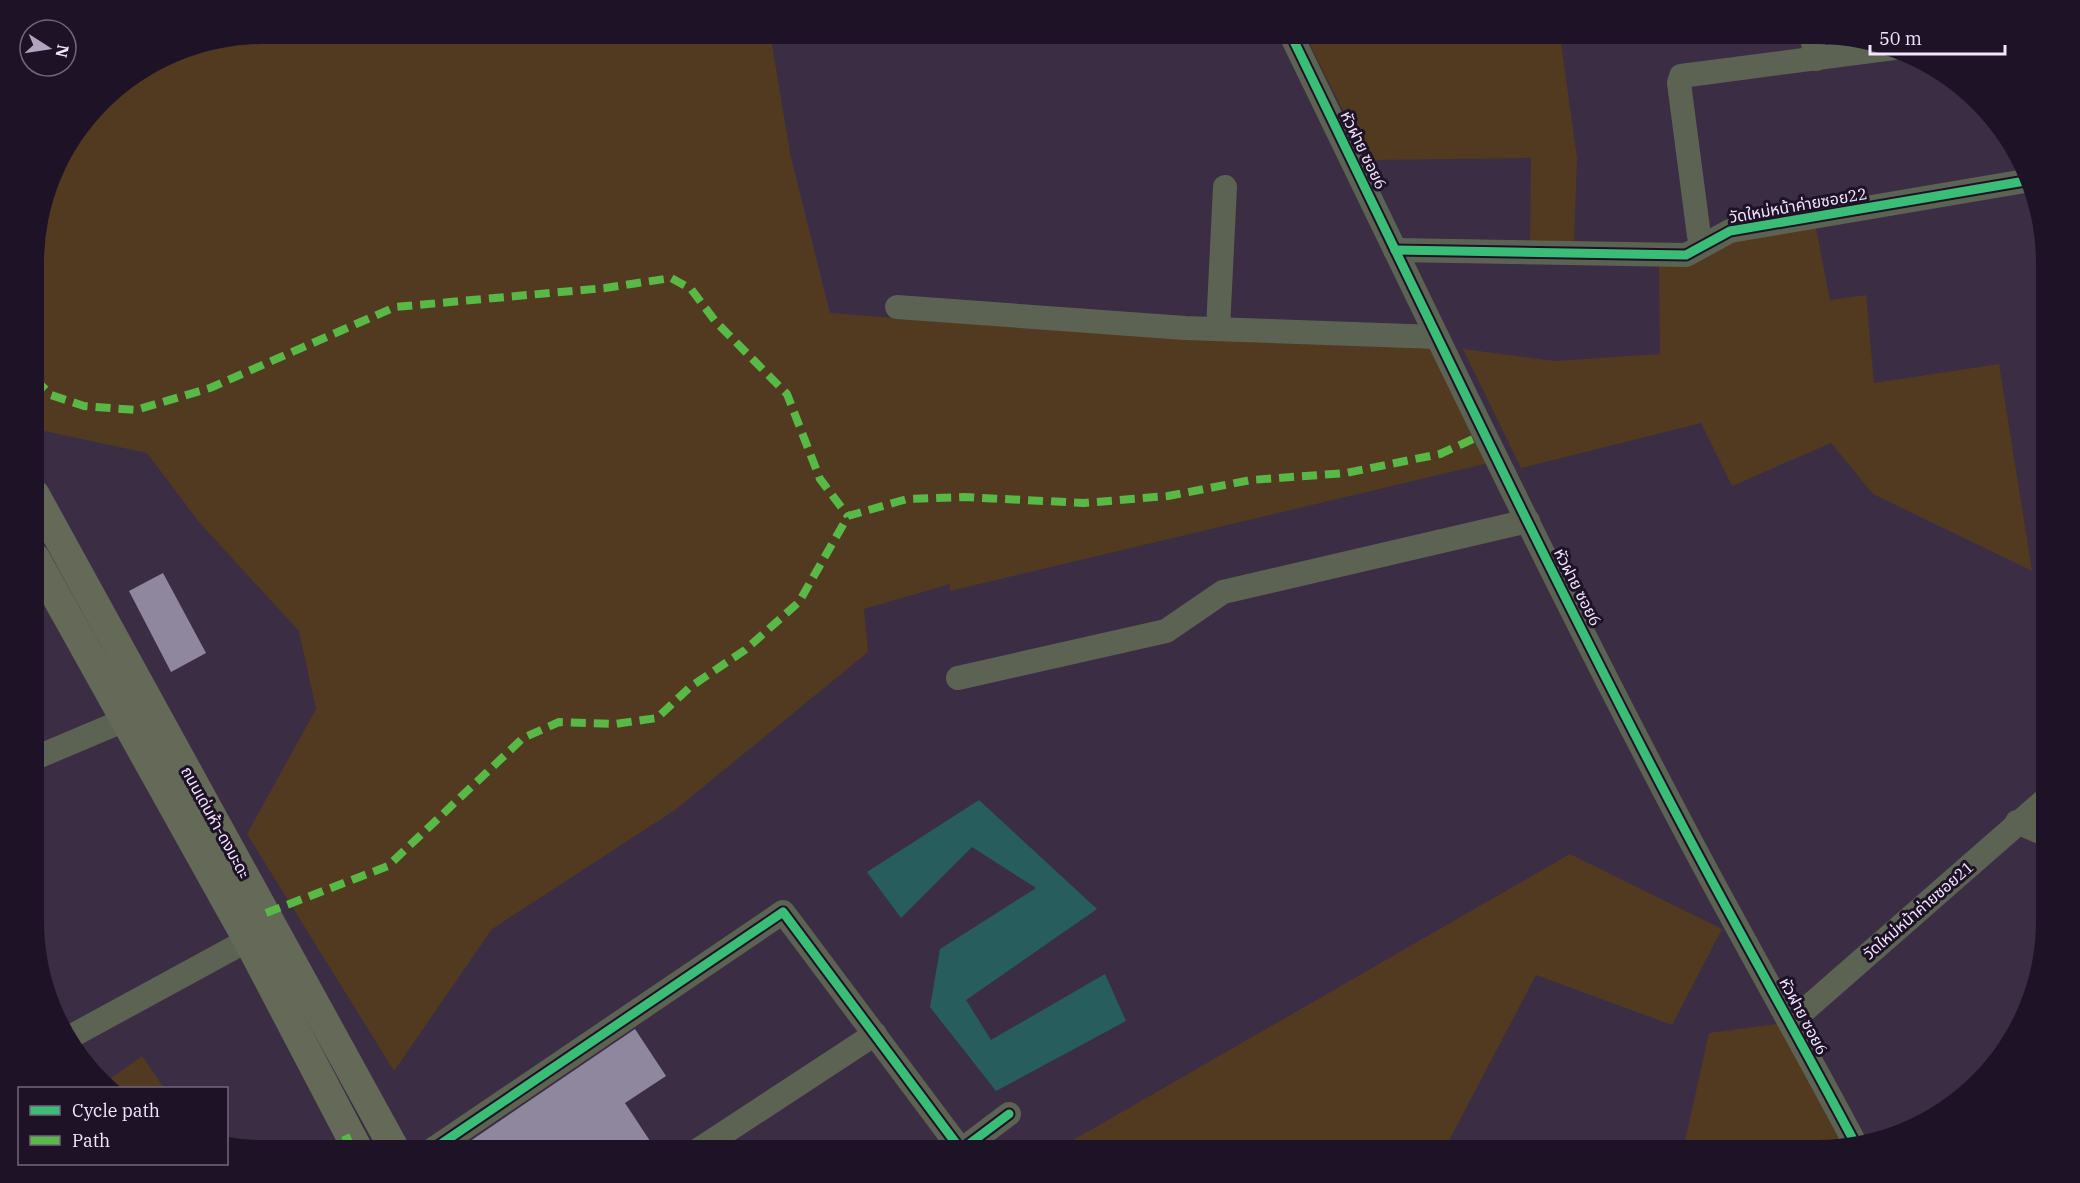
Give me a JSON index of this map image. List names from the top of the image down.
{
  "streets": {
    "main road": ["ถนนเด่นห้า-ดงมะดะ"],
    "street": ["หัวฝาย ซอย6", "วัดใหม่หน้าค่ายซอย22", "วัดใหม่หน้าค่ายซอย21"]
  },
  "crossings": [
    ["หัวฝาย ซอย6", "วัดใหม่หน้าค่ายซอย22"],
    ["หัวฝาย ซอย6", "วัดใหม่หน้าค่ายซอย21"]
  ],
  "legend": ["Cycle path", "Path"],
  "scale_bar": "50 m",
  "north": "right"
}
